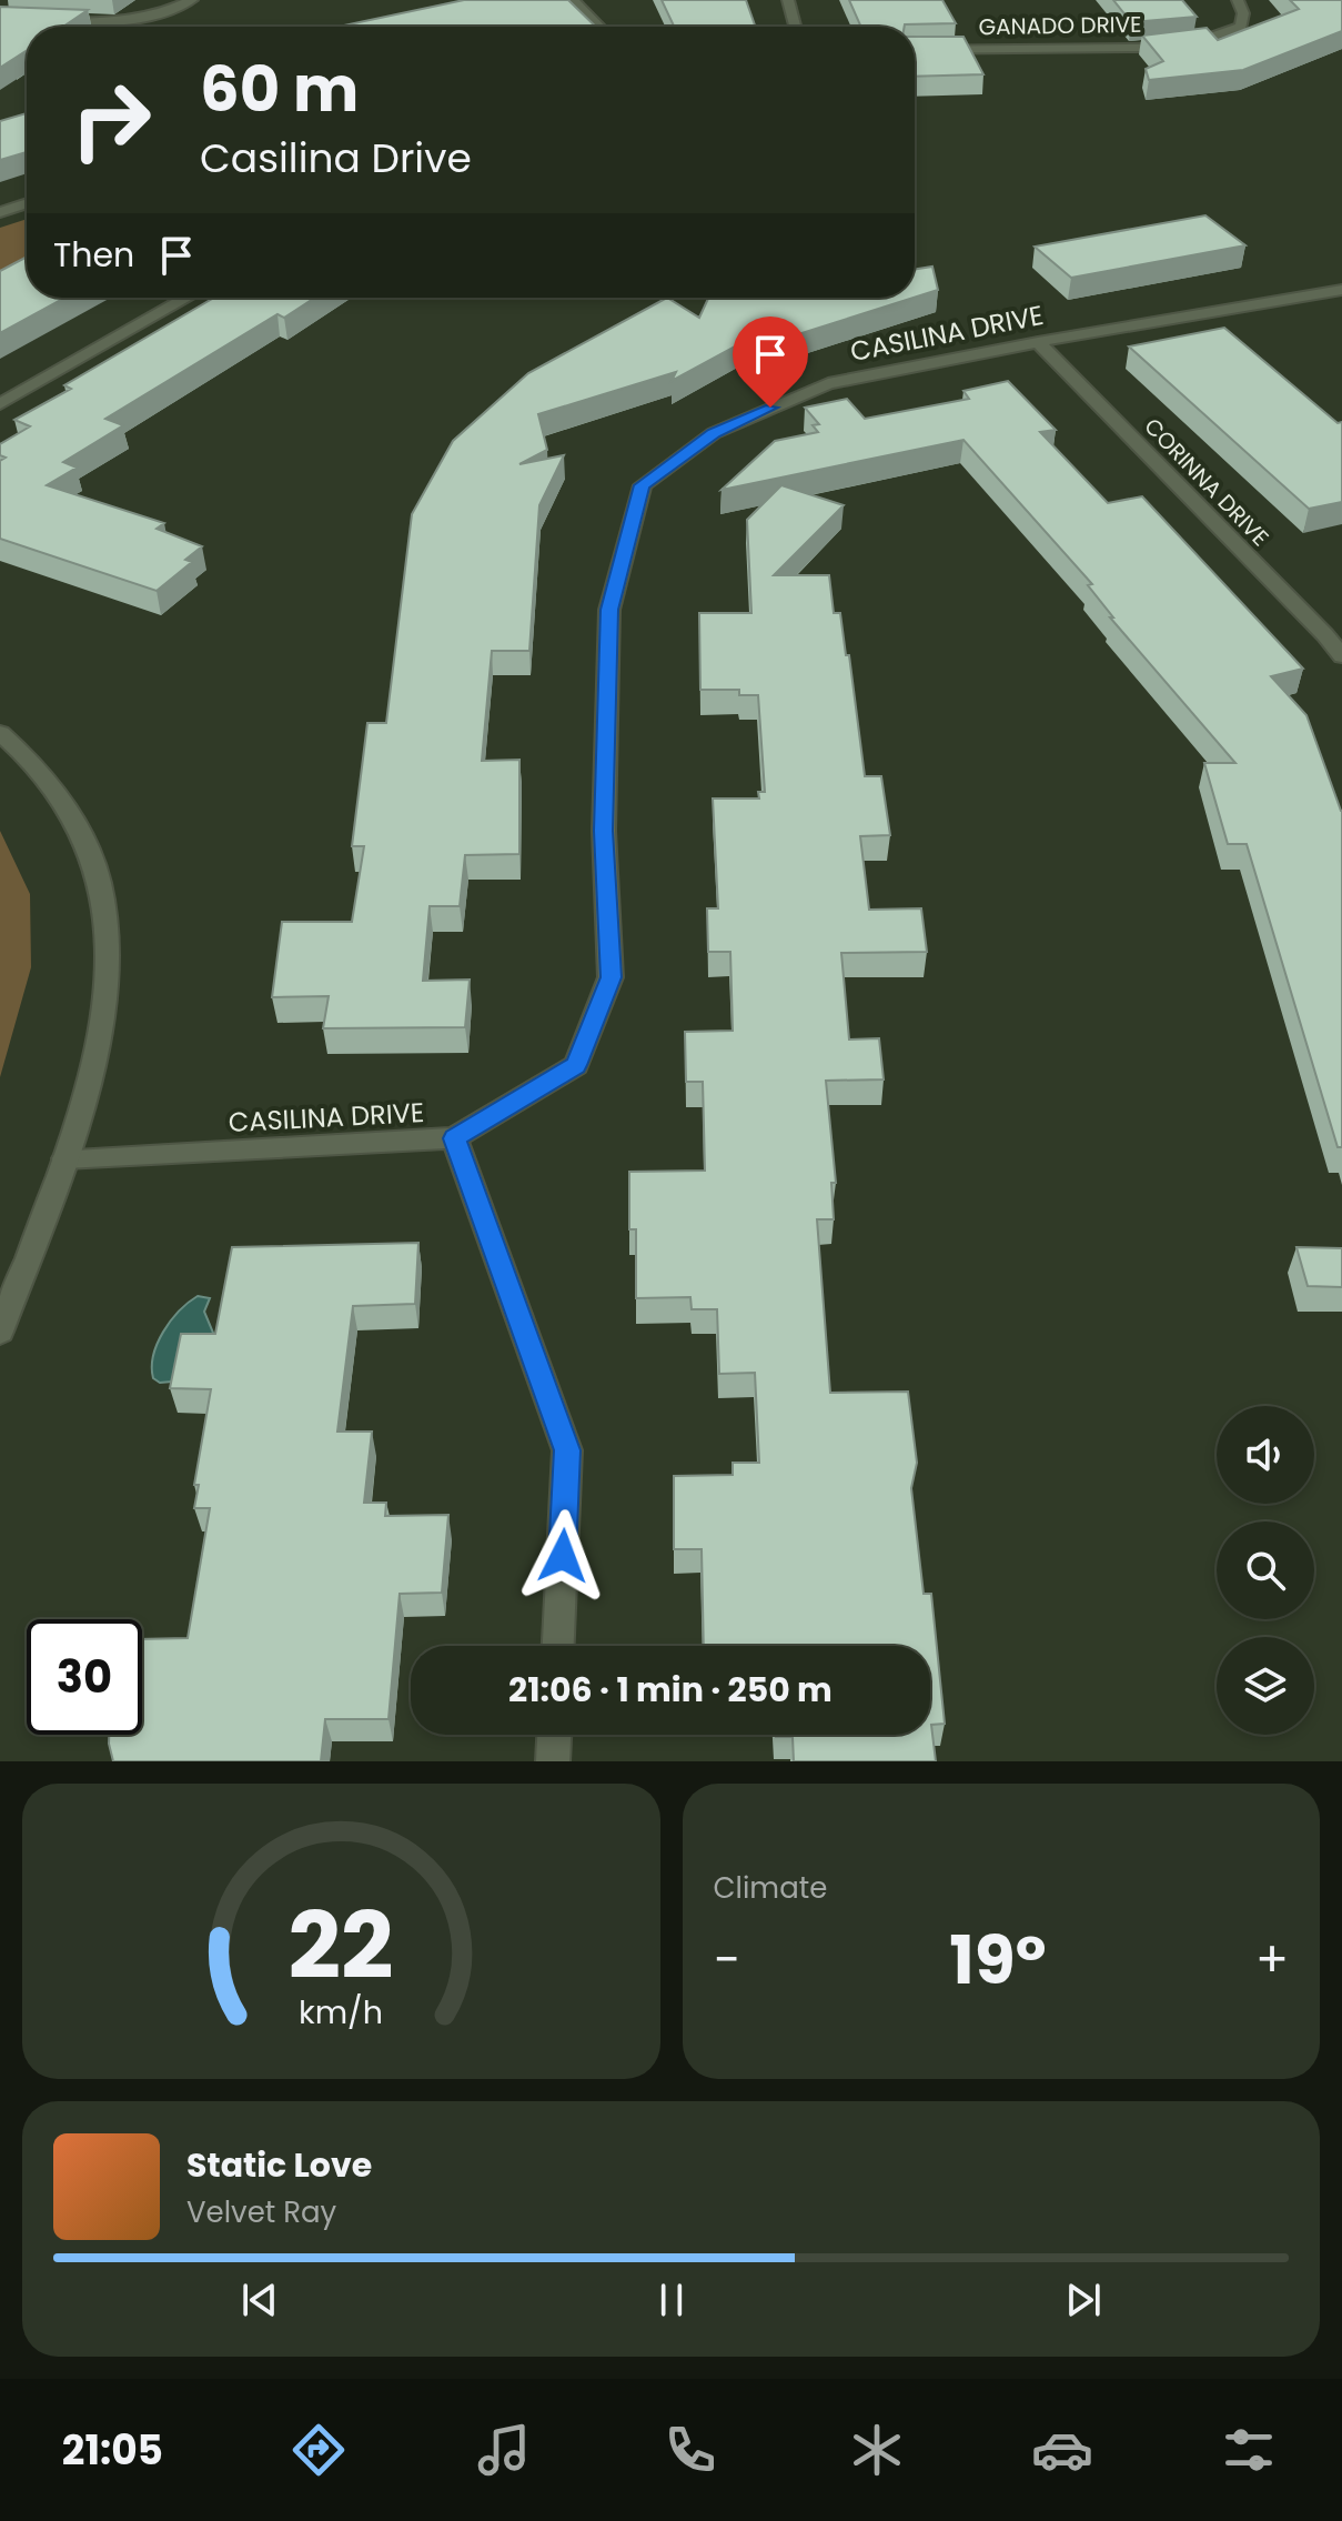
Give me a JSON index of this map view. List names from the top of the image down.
{
  "streets": {
    "street": ["GANADO DRIVE", "CASILINA DRIVE", "CORINNA DRIVE"]
  },
  "crossings": [
    ["CASILINA DRIVE", "CORINNA DRIVE"]
  ],
  "page": {
    "turn": ["60 m", "Casilina Drive"],
    "then": "Then",
    "limit": "30",
    "trip": "21:06 · 1 min · 250 m",
    "tile": "Climate",
    "heat": ["−", "19°", "+"],
    "song": ["Static Love", "Velvet Ray"],
    "tabs": "21:05",
    "gauge": ["22", "km/h"]
  }
}
